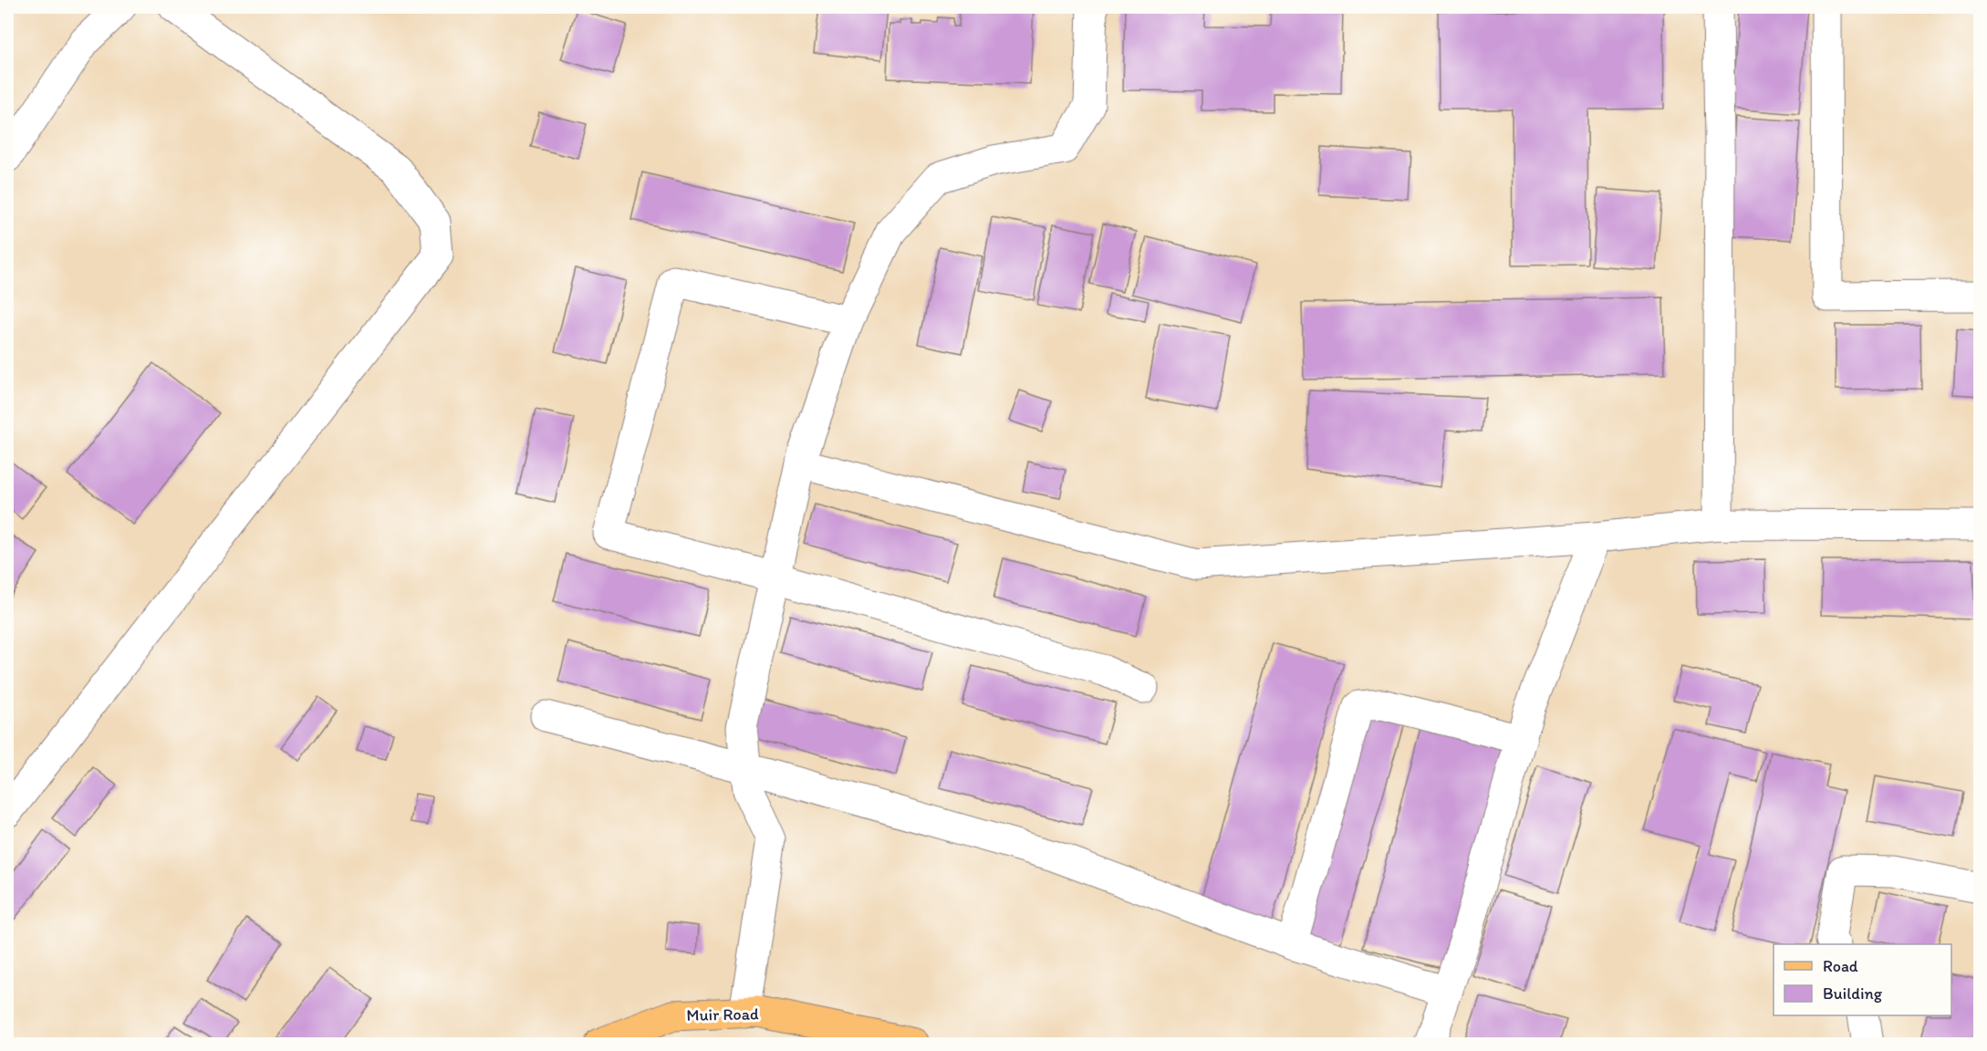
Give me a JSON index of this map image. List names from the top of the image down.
{
  "streets": {
    "main road": ["Muir Road"]
  },
  "legend": ["Road", "Building"]
}
